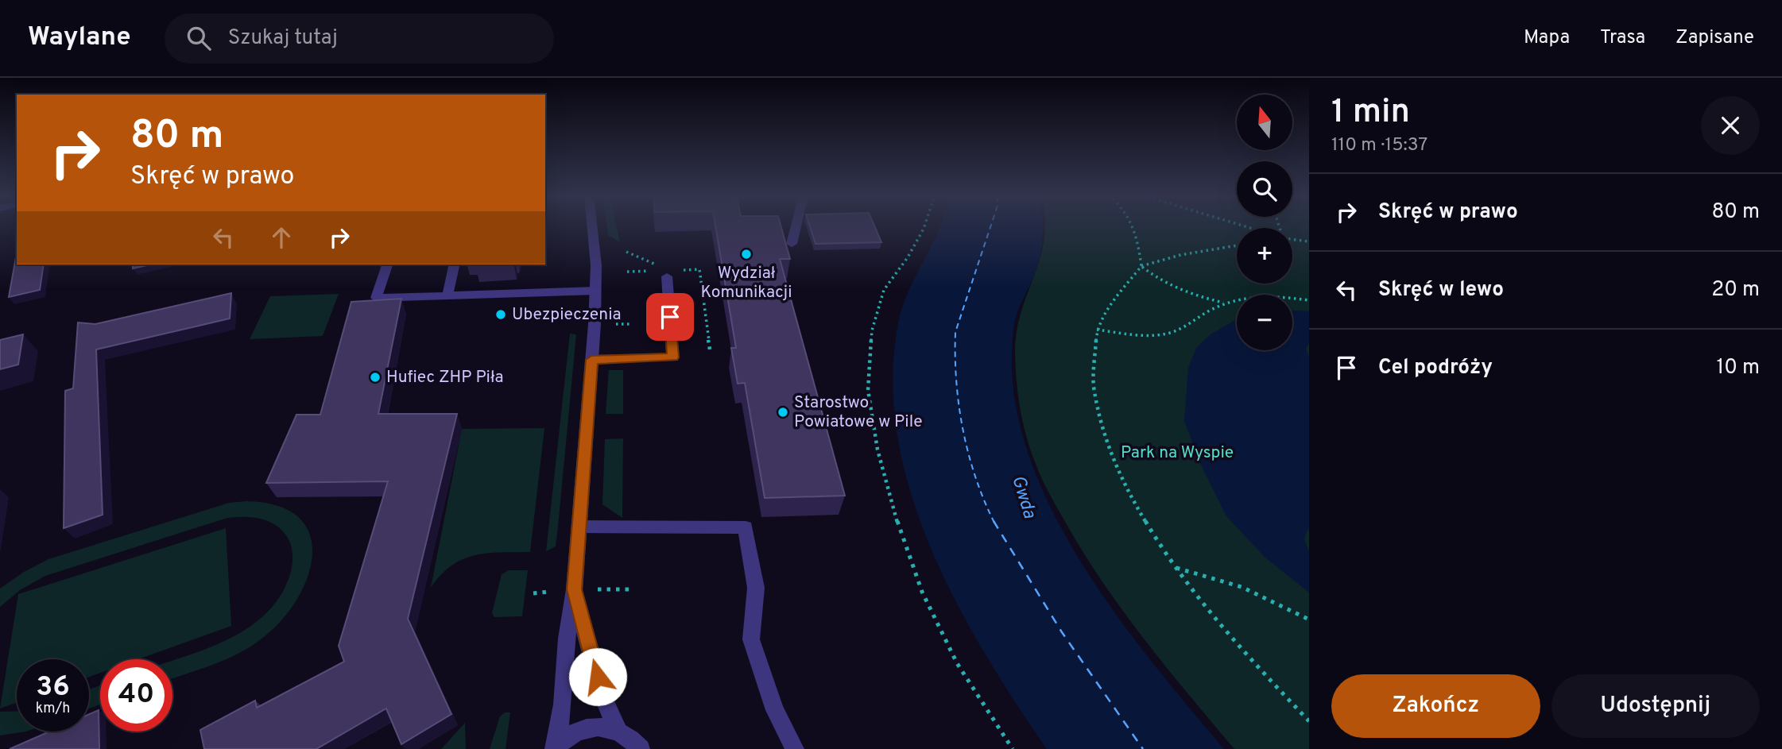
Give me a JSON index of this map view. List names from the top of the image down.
{
  "water": ["Gwda"],
  "parks": ["Park na Wyspie"],
  "places": [
    "Wydział Komunikacji",
    "Ubezpieczenia",
    "Hufiec ZHP Piła",
    "Starostwo Powiatowe w Pile"
  ],
  "north": "top",
  "page": {
    "header": "Waylane",
    "search": "Szukaj tutaj",
    "nav": ["Mapa", "Trasa", "Zapisane"],
    "heading": ["1 min", "110 m · 15:37"],
    "map_buttons": ["+", "−"],
    "turn": ["80 m", "Skręć w prawo"],
    "list": [
      {
        "name": "Skręć w prawo",
        "value": "80 m"
      },
      {
        "name": "Skręć w lewo",
        "value": "20 m"
      },
      {
        "name": "Cel podróży",
        "value": "10 m"
      }
    ],
    "speed": "36 km/h",
    "limit": "40",
    "buttons": ["Zakończ", "Udostępnij"]
  }
}
